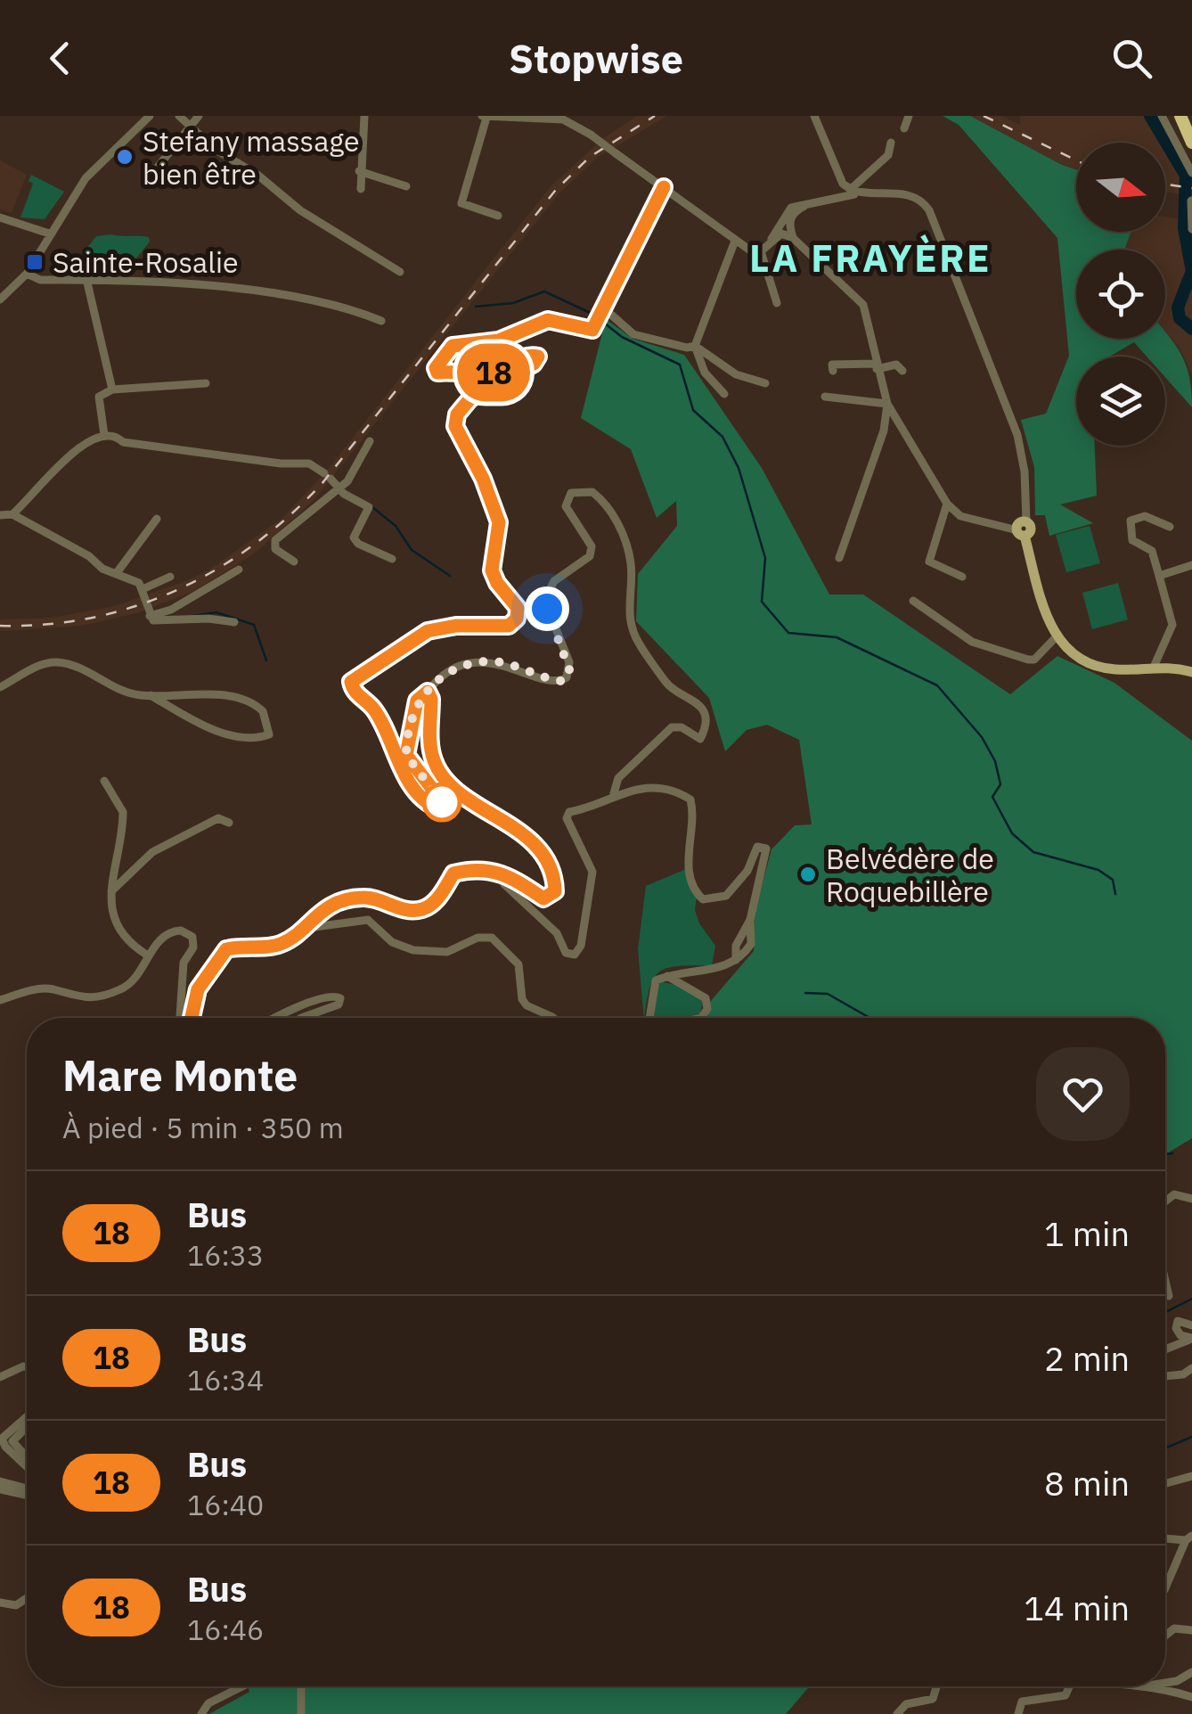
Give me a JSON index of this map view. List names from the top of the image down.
{
  "districts": ["LA FRAYÈRE"],
  "places": {
    "other": ["Stefany massage bien être", "Belvédère de Roquebillère"],
    "transit": ["Sainte-Rosalie"]
  },
  "lines": ["bus line 18"],
  "north": "right",
  "page": {
    "header": "Stopwise",
    "on_map": "18",
    "heading": ["Mare Monte", "À pied · 5 min · 350 m"],
    "list": [
      {
        "mark": "18",
        "name": "Bus",
        "note": "16:33",
        "value": "1 min"
      },
      {
        "mark": "18",
        "name": "Bus",
        "note": "16:34",
        "value": "2 min"
      },
      {
        "mark": "18",
        "name": "Bus",
        "note": "16:40",
        "value": "8 min"
      },
      {
        "mark": "18",
        "name": "Bus",
        "note": "16:46",
        "value": "14 min"
      }
    ]
  }
}
